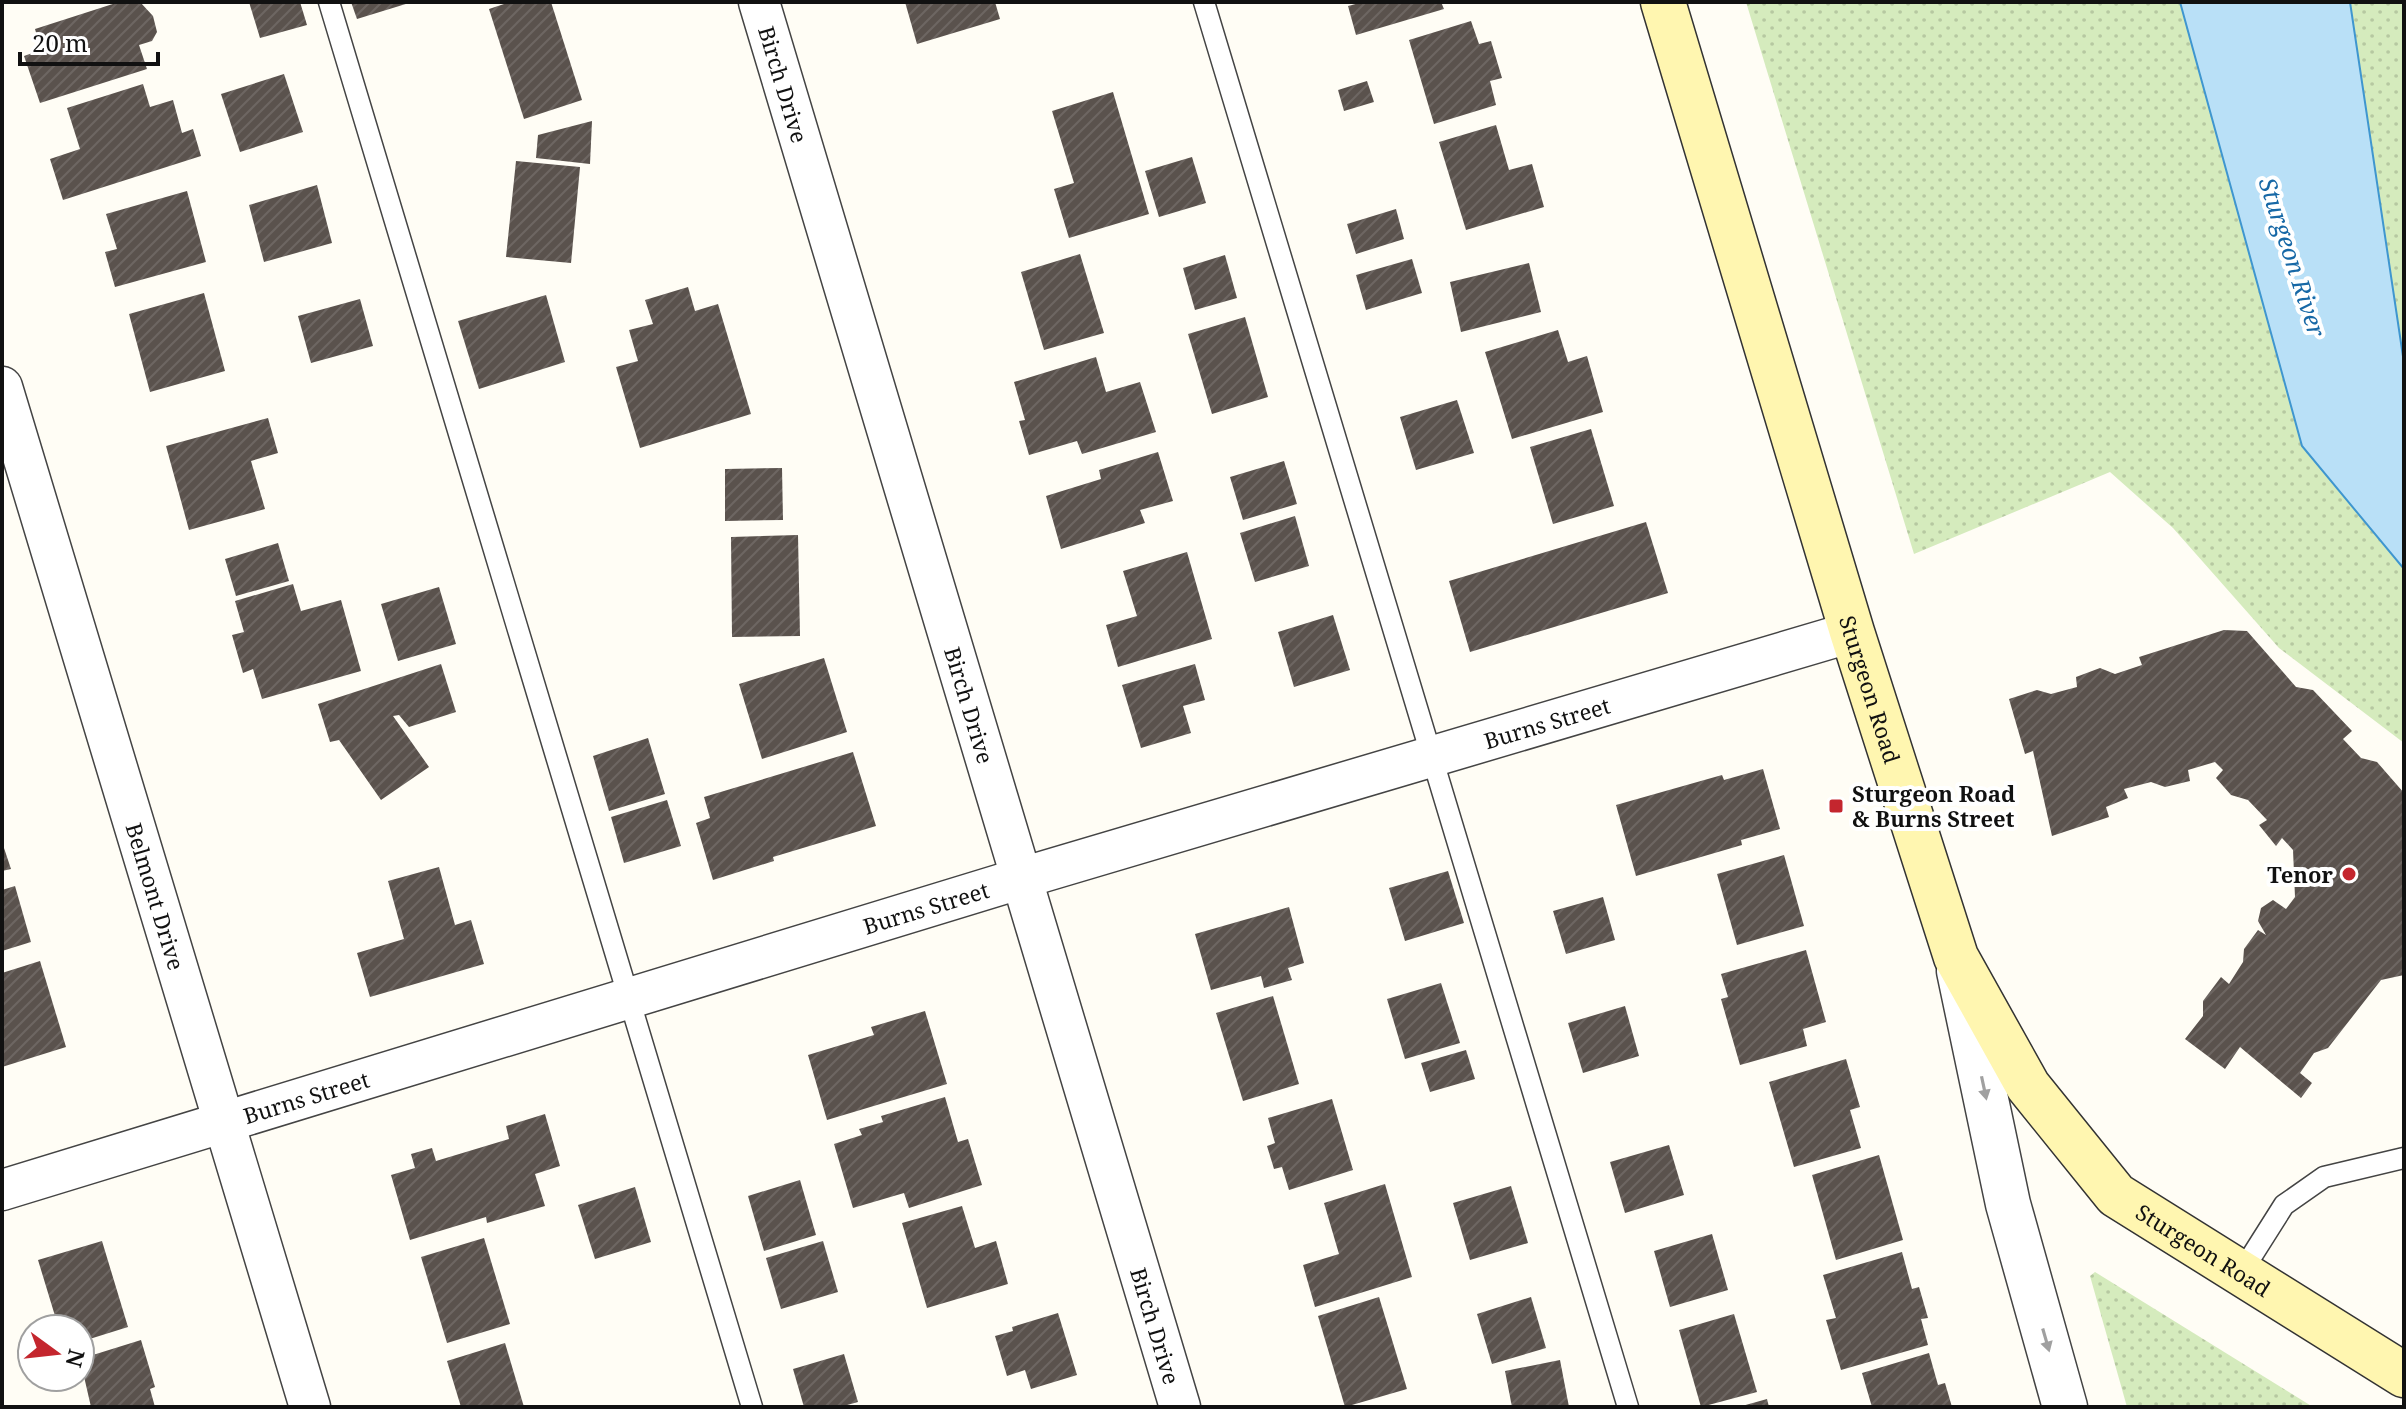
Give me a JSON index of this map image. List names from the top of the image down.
{
  "streets": {
    "main road": ["Sturgeon Road"],
    "street": ["Birch Drive", "Burns Street", "Belmont Drive"]
  },
  "crossings": [
    ["Birch Drive", "Burns Street"],
    ["Sturgeon Road", "Burns Street"],
    ["Burns Street", "Belmont Drive"]
  ],
  "water": ["Sturgeon River"],
  "places": {
    "transit": ["Sturgeon Road & Burns Street"],
    "other": ["Tenor"]
  },
  "scale_bar": "20 m",
  "north": "right"
}
